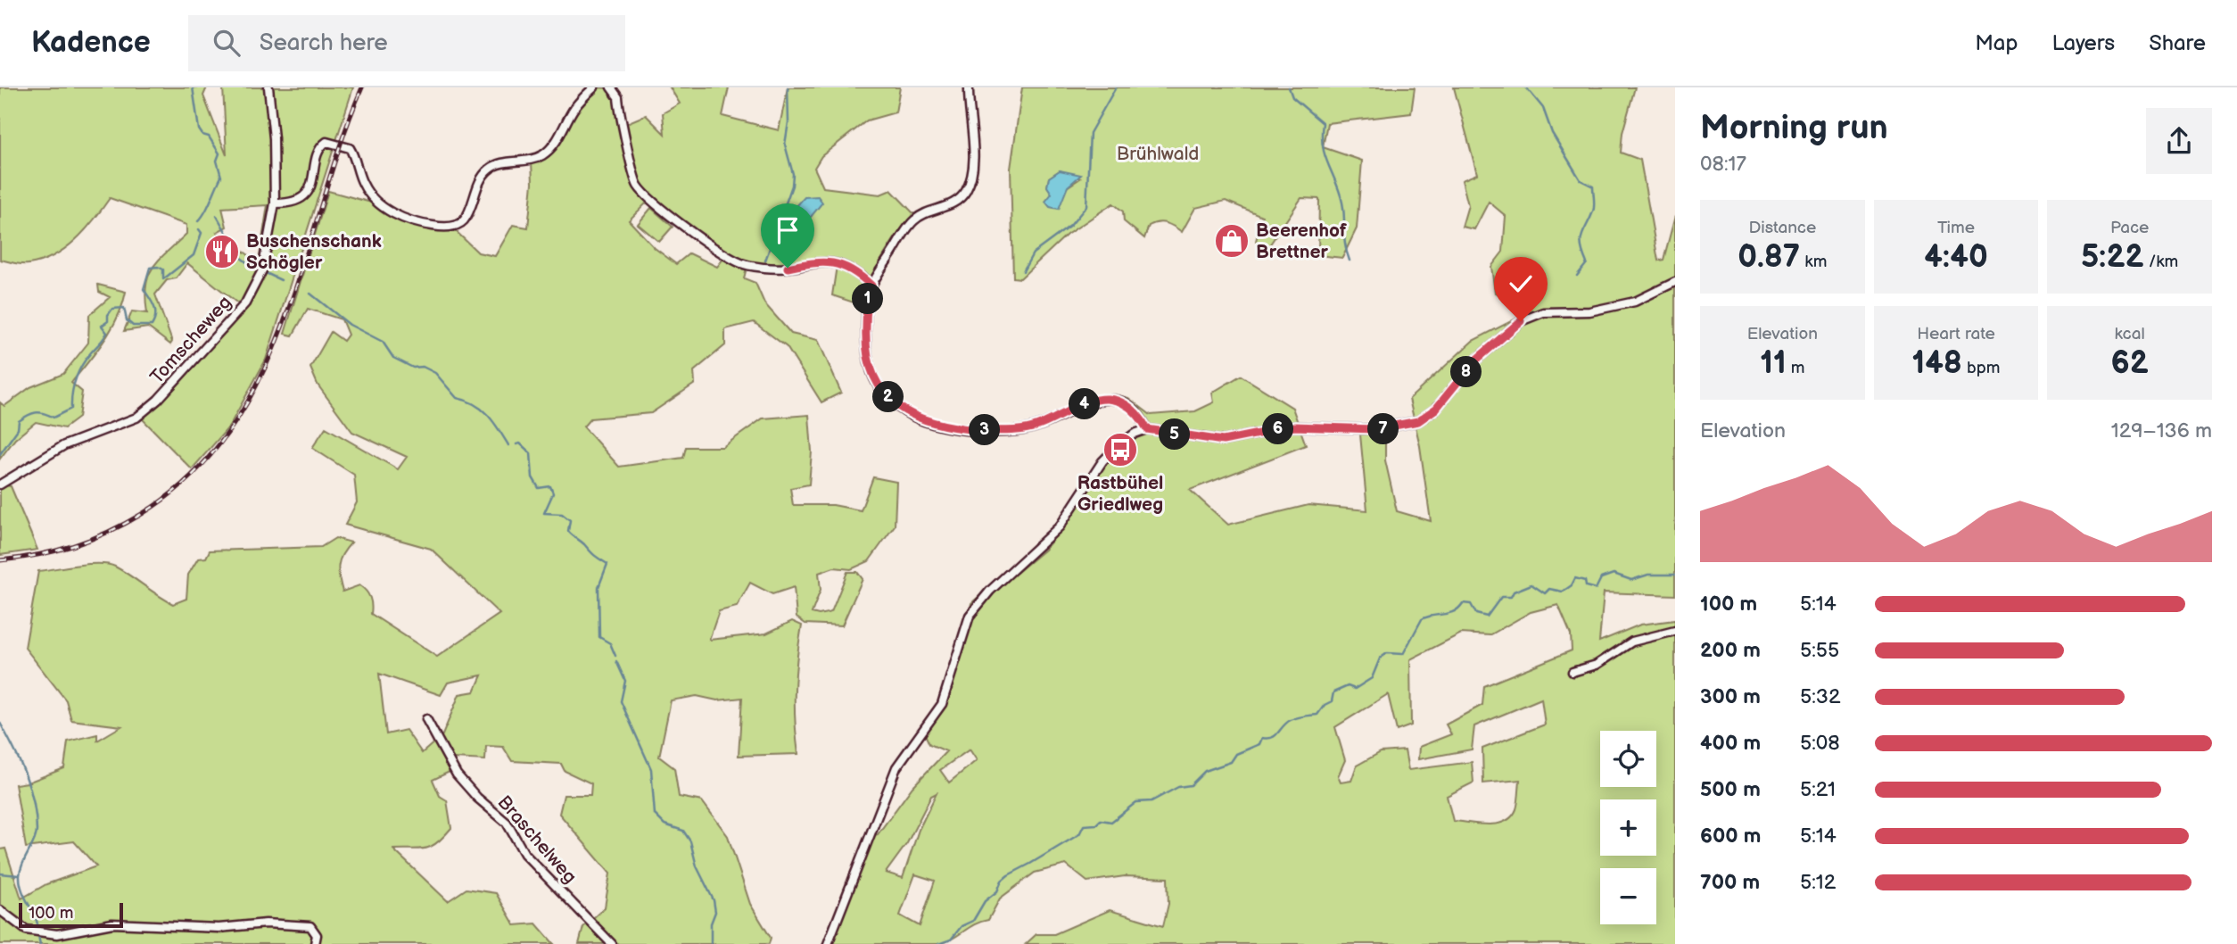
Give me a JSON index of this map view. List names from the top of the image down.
{
  "streets": {
    "street": ["Tomscheweg", "Braschelweg"]
  },
  "parks": ["Brühlwald"],
  "places": {
    "shop": ["Beerenhof Brettner"],
    "restaurant": ["Buschenschank Schögler"],
    "bus stop": ["Rastbühel Griedlweg"]
  },
  "scale_bar": "100 m",
  "page": {
    "header": "Kadence",
    "search": "Search here",
    "nav": ["Map", "Layers", "Share"],
    "heading": ["Morning run", "08:17"],
    "stats": [
      ["Distance", "0.87 km"],
      ["Time", "4:40"],
      ["Pace", "5:22 /km"],
      ["Elevation", "11 m"],
      ["Heart rate", "148 bpm"],
      ["kcal", "62"]
    ],
    "pins": [
      "1",
      "8",
      "2",
      "4",
      "6",
      "7",
      "3",
      "5"
    ],
    "chart": ["Elevation", "129–136 m"],
    "list": [
      {
        "name": "100 m",
        "note": "5:14"
      },
      {
        "name": "200 m",
        "note": "5:55"
      },
      {
        "name": "300 m",
        "note": "5:32"
      },
      {
        "name": "400 m",
        "note": "5:08"
      },
      {
        "name": "500 m",
        "note": "5:21"
      },
      {
        "name": "600 m",
        "note": "5:14"
      },
      {
        "name": "700 m",
        "note": "5:12"
      }
    ],
    "map_buttons": ["+", "−"],
    "scale": "100 m"
  }
}
